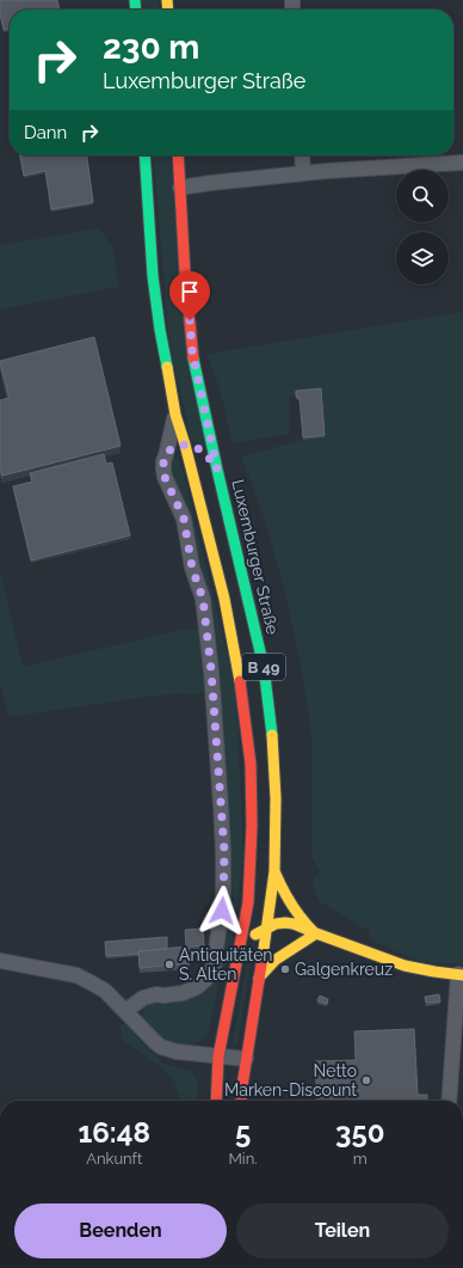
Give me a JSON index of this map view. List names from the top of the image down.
{
  "streets": {
    "main road": ["Luxemburger Straße", "B 49"]
  },
  "crossings": [
    ["Luxemburger Straße", "B 49"]
  ],
  "places": ["Antiquitäten S. Alten", "Galgenkreuz", "Netto Marken-Discount"],
  "page": {
    "turn": ["230 m", "Luxemburger Straße"],
    "then": "Dann",
    "eta": [
      "16:48",
      "Ankunft",
      "5",
      "Min.",
      "350",
      "m"
    ],
    "buttons": ["Beenden", "Teilen"]
  }
}
